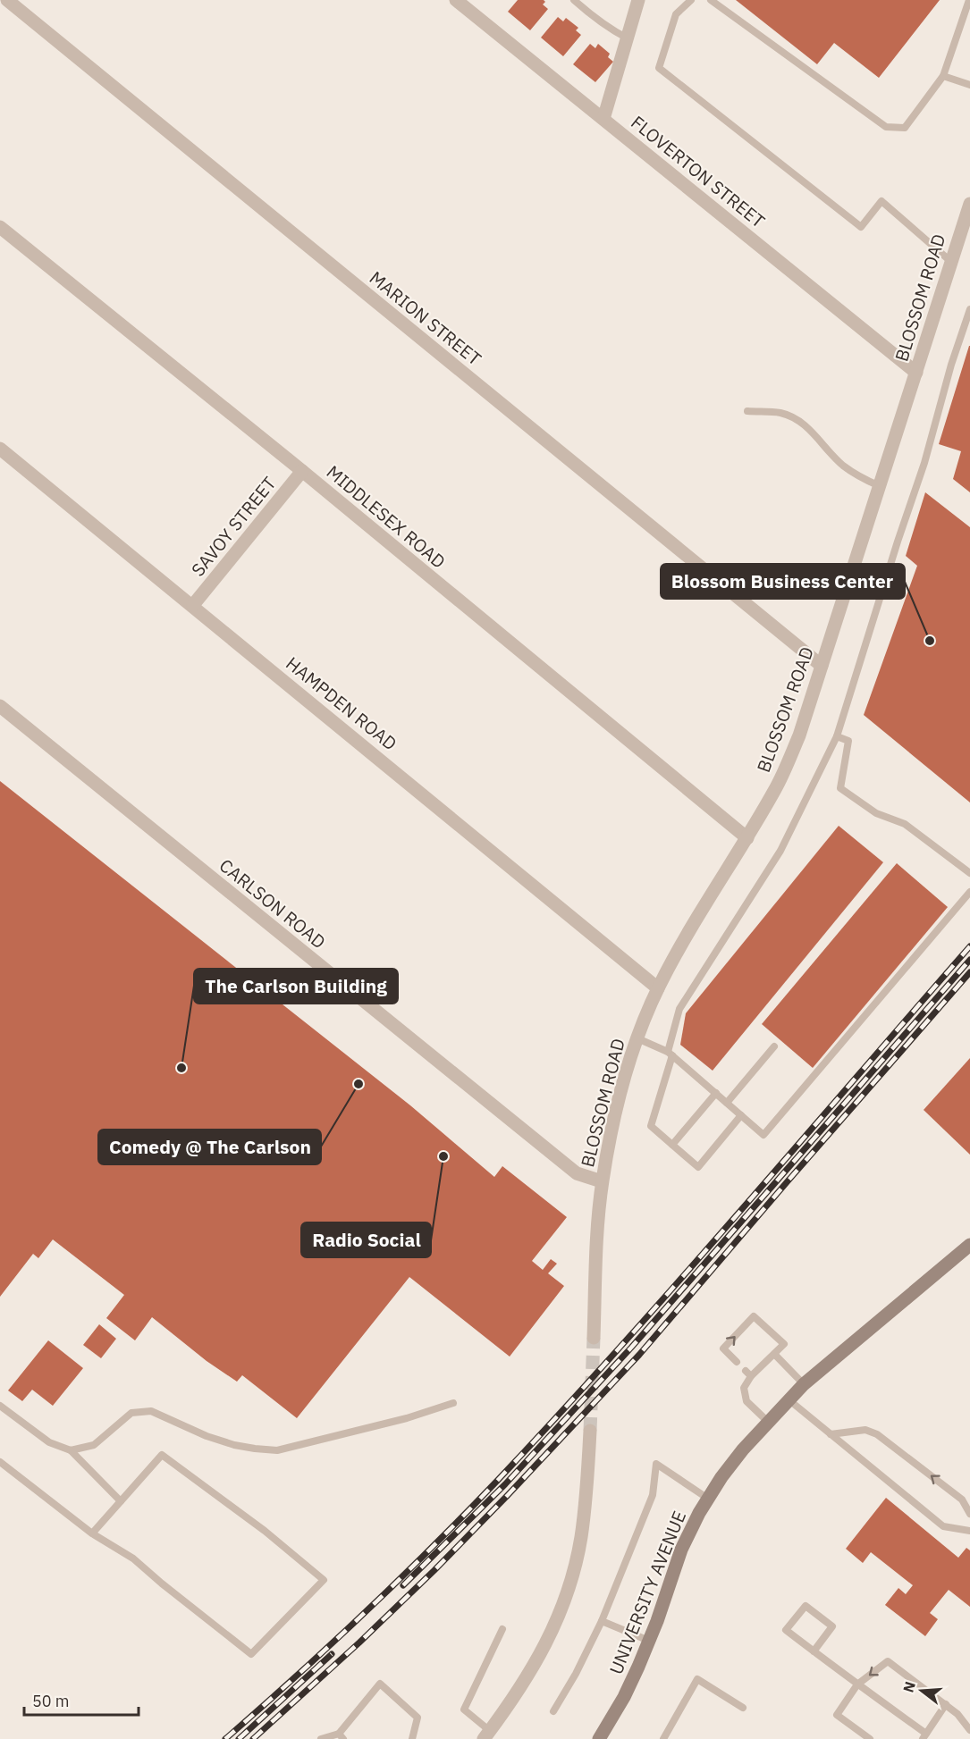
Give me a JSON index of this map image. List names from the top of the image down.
{
  "streets": {
    "main road": ["UNIVERSITY AVENUE"],
    "street": [
      "FLOVERTON STREET",
      "BLOSSOM ROAD",
      "MARION STREET",
      "MIDDLESEX ROAD",
      "SAVOY STREET",
      "HAMPDEN ROAD",
      "CARLSON ROAD"
    ]
  },
  "crossings": [
    ["FLOVERTON STREET", "BLOSSOM ROAD"],
    ["BLOSSOM ROAD", "MARION STREET"],
    ["BLOSSOM ROAD", "MIDDLESEX ROAD"],
    ["BLOSSOM ROAD", "HAMPDEN ROAD"],
    ["BLOSSOM ROAD", "CARLSON ROAD"],
    ["MIDDLESEX ROAD", "SAVOY STREET"],
    ["SAVOY STREET", "HAMPDEN ROAD"]
  ],
  "places": [
    "Blossom Business Center",
    "The Carlson Building",
    "Comedy @ The Carlson",
    "Radio Social"
  ],
  "scale_bar": "50 m",
  "north": "left"
}
